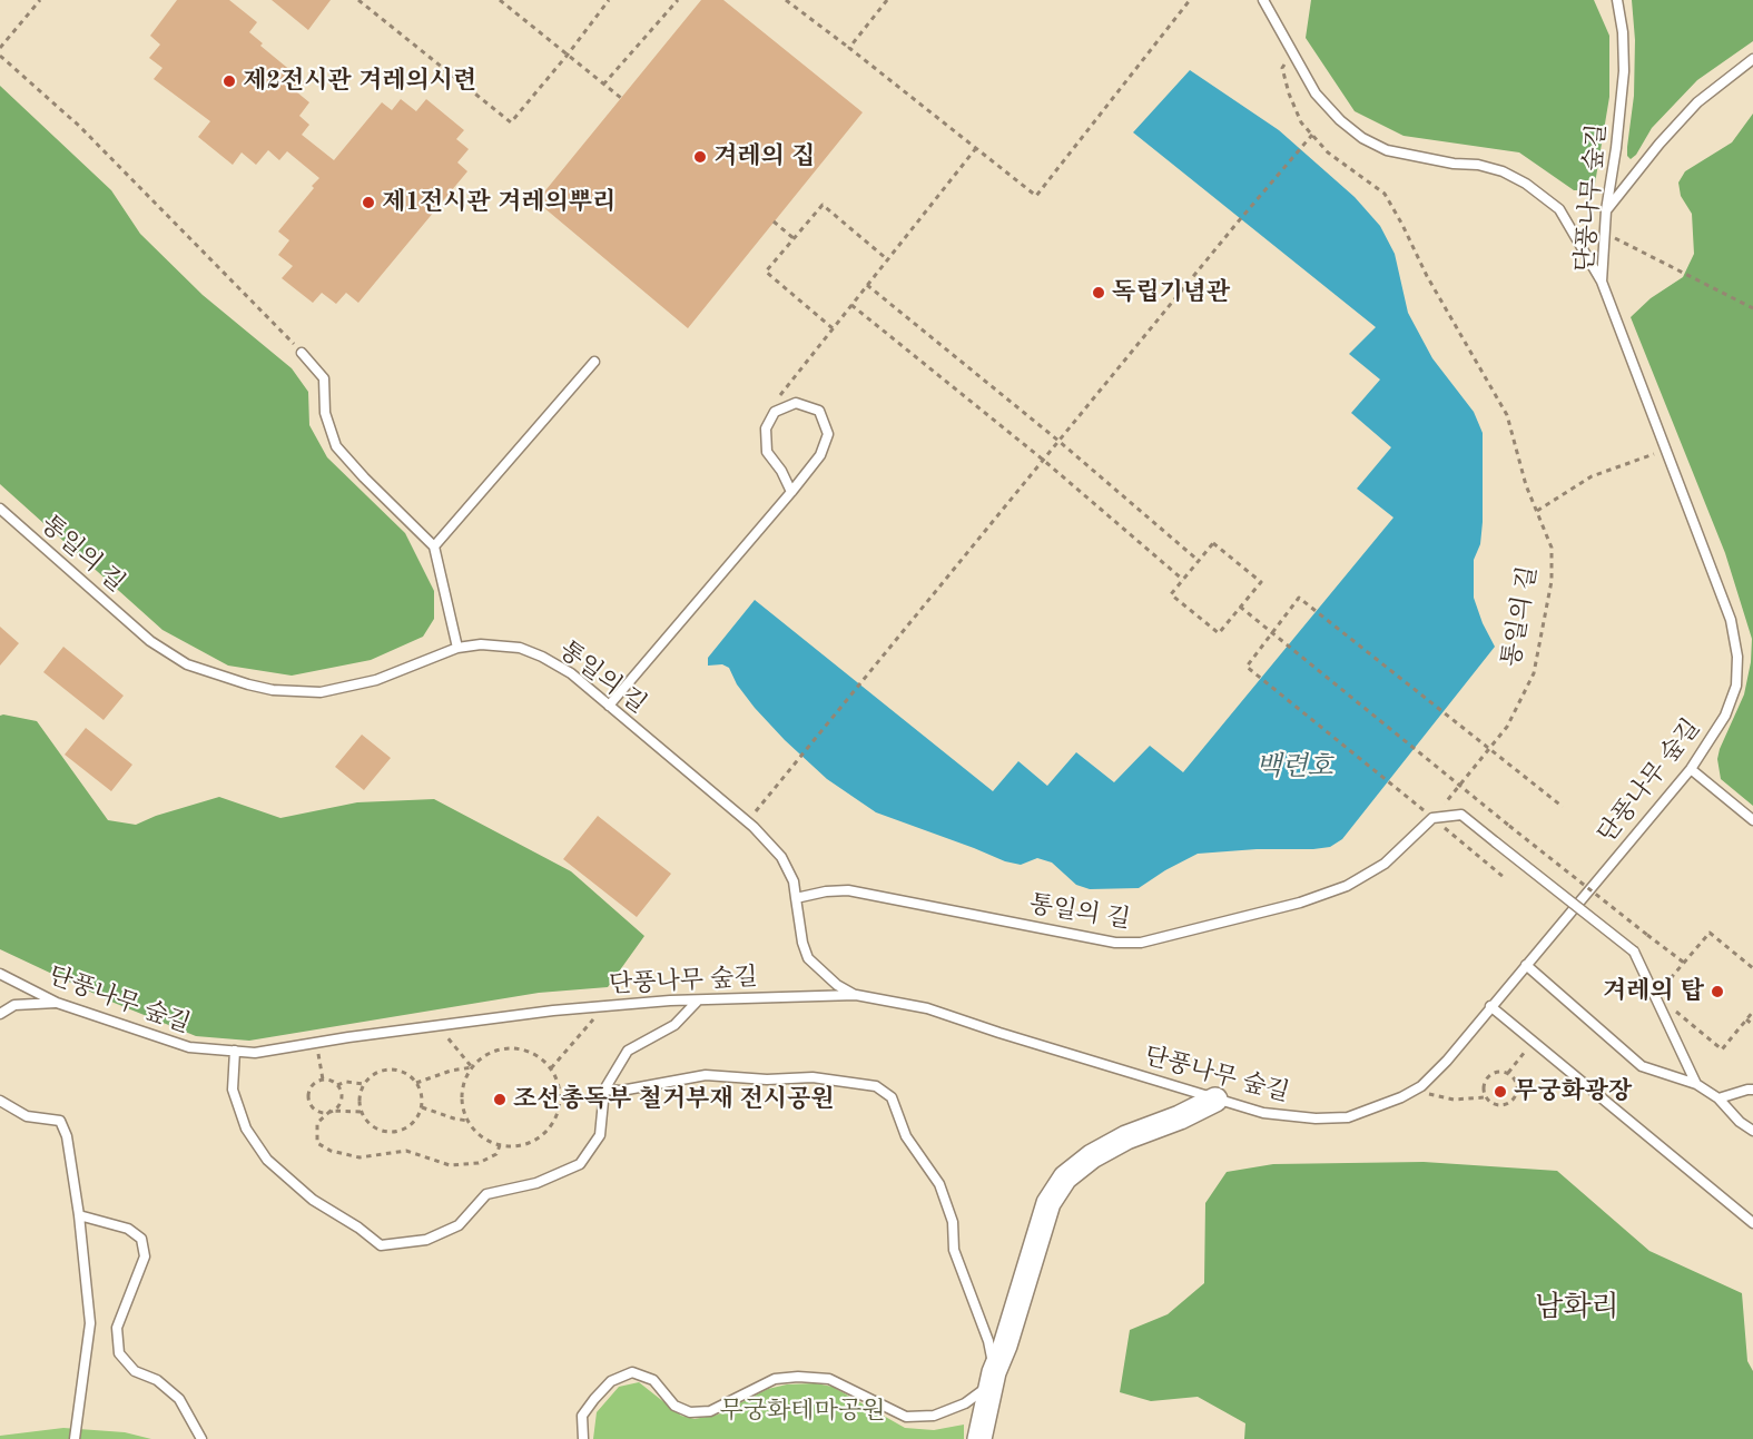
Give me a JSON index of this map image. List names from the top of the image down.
{
  "streets": {
    "lane": ["단풍나무 숲길", "통일의 길"]
  },
  "districts": ["남화리"],
  "water": ["백련호"],
  "parks": ["무궁화테마공원"],
  "places": [
    "제2전시관 겨레의시련",
    "겨레의 집",
    "제1전시관 겨레의뿌리",
    "독립기념관",
    "겨레의 탑",
    "무궁화광장",
    "조선총독부 철거부재 전시공원"
  ]
}
